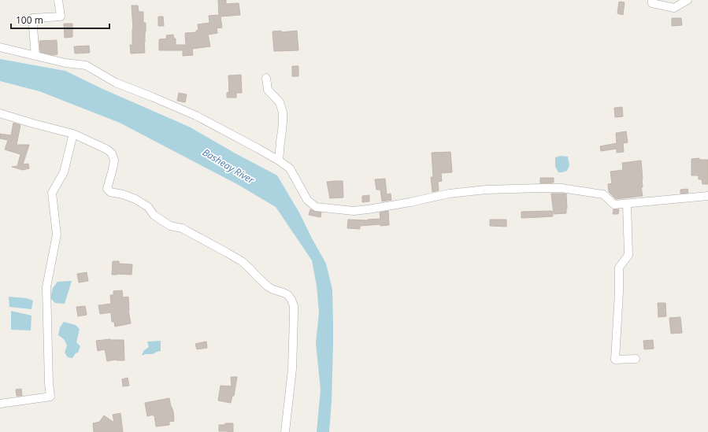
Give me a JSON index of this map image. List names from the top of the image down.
{
  "water": ["Basheay River"],
  "scale_bar": "100 m"
}
